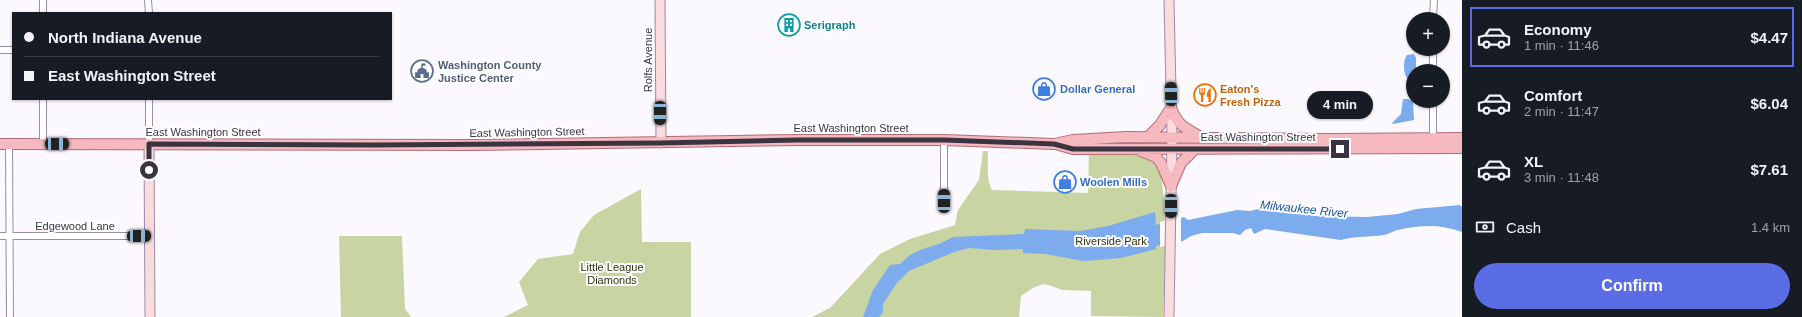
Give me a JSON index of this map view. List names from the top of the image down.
{
  "streets": {
    "main road": ["East Washington Street"],
    "street": ["Rolfs Avenue", "Edgewood Lane"]
  },
  "crossings": [
    ["Rolfs Avenue", "East Washington Street"]
  ],
  "water": ["Milwaukee River"],
  "parks": ["Riverside Park", "Little League Diamonds"],
  "places": {
    "building": ["Serigraph"],
    "public building": ["Washington County Justice Center"],
    "shop": ["Dollar General", "Woolen Mills"],
    "restaurant": ["Eaton's Fresh Pizza"]
  },
  "page": {
    "list": [
      {
        "name": "Economy",
        "note": "1 min · 11:46",
        "value": "$4.47"
      },
      {
        "name": "Comfort",
        "note": "2 min · 11:47",
        "value": "$6.04"
      },
      {
        "name": "XL",
        "note": "3 min · 11:48",
        "value": "$7.61"
      }
    ],
    "map_buttons": ["+", "−"],
    "banner": ["North Indiana Avenue", "East Washington Street"],
    "bubble": "4 min",
    "pay": ["Cash", "1.4 km"],
    "buttons": "Confirm"
  }
}
